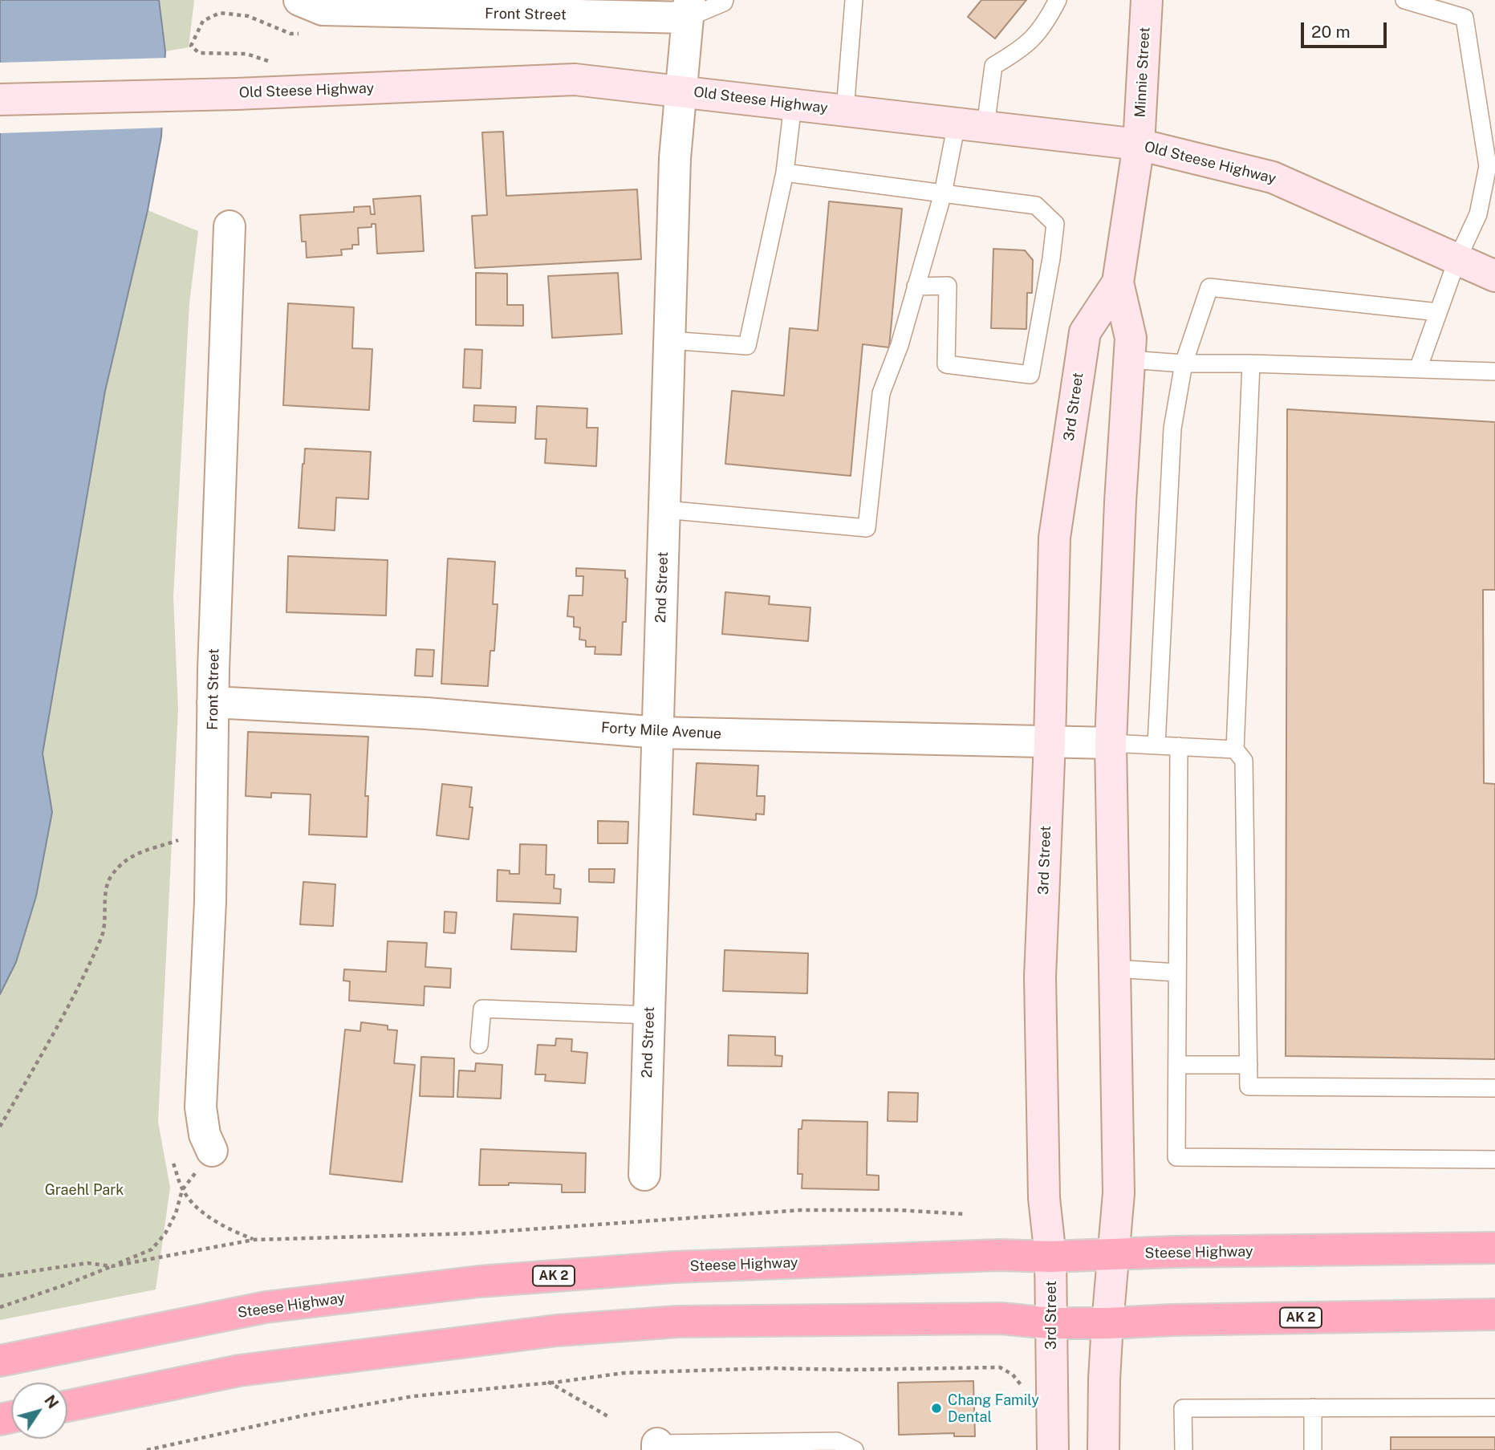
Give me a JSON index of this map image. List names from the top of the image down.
{
  "streets": {
    "highway": ["Steese Highway", "AK 2"],
    "main road": ["Minnie Street", "Old Steese Highway", "3rd Street"],
    "street": ["Front Street", "2nd Street", "Forty Mile Avenue"]
  },
  "crossings": [
    ["Front Street", "2nd Street"],
    ["Front Street", "Forty Mile Avenue"],
    ["Minnie Street", "Old Steese Highway"],
    ["Minnie Street", "3rd Street"],
    ["Old Steese Highway", "3rd Street"],
    ["Old Steese Highway", "2nd Street"],
    ["3rd Street", "Forty Mile Avenue"],
    ["3rd Street", "Steese Highway"],
    ["3rd Street", "AK 2"],
    ["2nd Street", "Forty Mile Avenue"]
  ],
  "parks": ["Graehl Park"],
  "places": ["Chang Family Dental"],
  "scale_bar": "20 m",
  "north": "top right"
}
